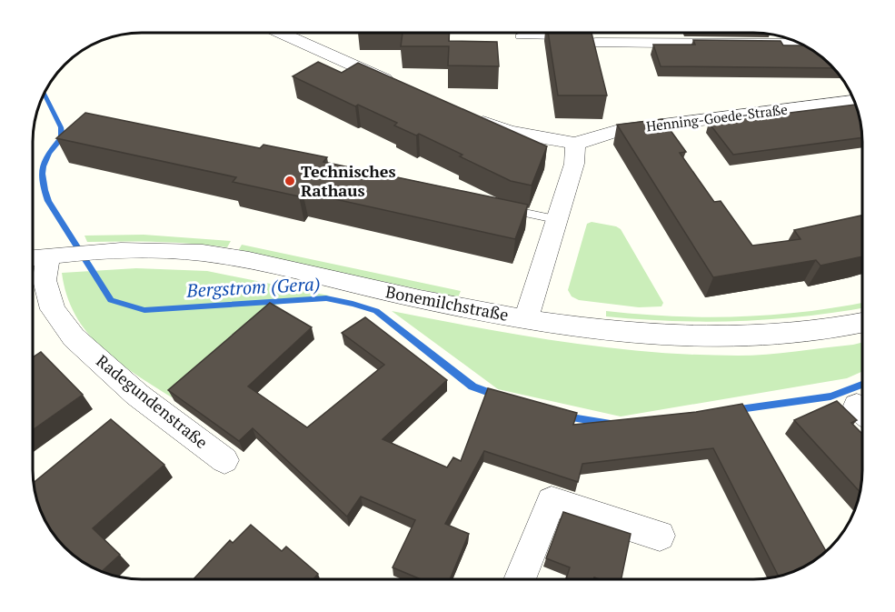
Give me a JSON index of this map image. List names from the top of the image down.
{
  "streets": {
    "street": ["Henning-Goede-Straße", "Bonemilchstraße", "Radegundenstraße"]
  },
  "crossings": [
    ["Bonemilchstraße", "Radegundenstraße"]
  ],
  "water": ["Bergstrom (Gera)"],
  "places": ["Technisches Rathaus"]
}
